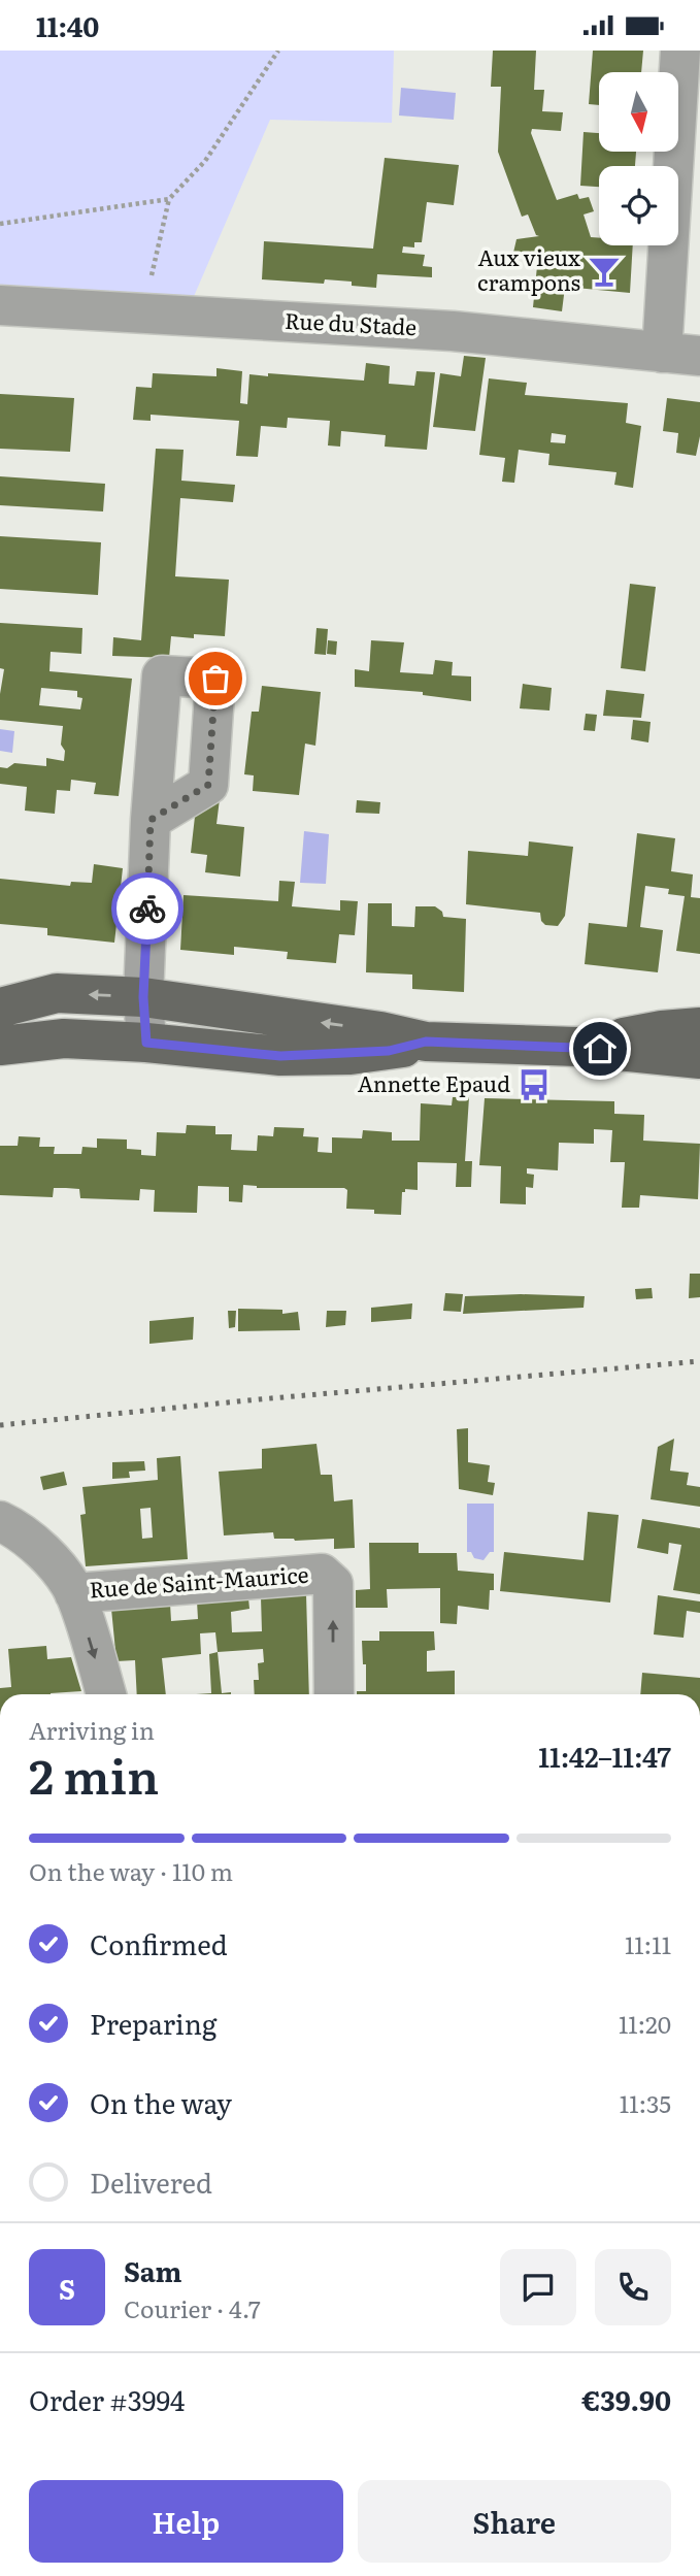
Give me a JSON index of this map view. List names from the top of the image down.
{
  "streets": {
    "street": ["Rue du Stade", "Rue de Saint-Maurice"]
  },
  "places": {
    "bar": ["Aux vieux crampons"],
    "bus stop": ["Annette Epaud"]
  },
  "north": "bottom",
  "page": {
    "status": "11:40",
    "heading": ["2 min", "Arriving in", "11:42–11:47"],
    "panel": [
      "Sam",
      "Courier · 4.7",
      "Order #3994",
      "€39.90"
    ],
    "bar": "On the way · 110 m",
    "list": [
      ["Confirmed", "11:11"],
      ["Preparing", "11:20"],
      ["On the way", "11:35"],
      "Delivered"
    ],
    "round": "S",
    "buttons": ["Help", "Share"]
  }
}
